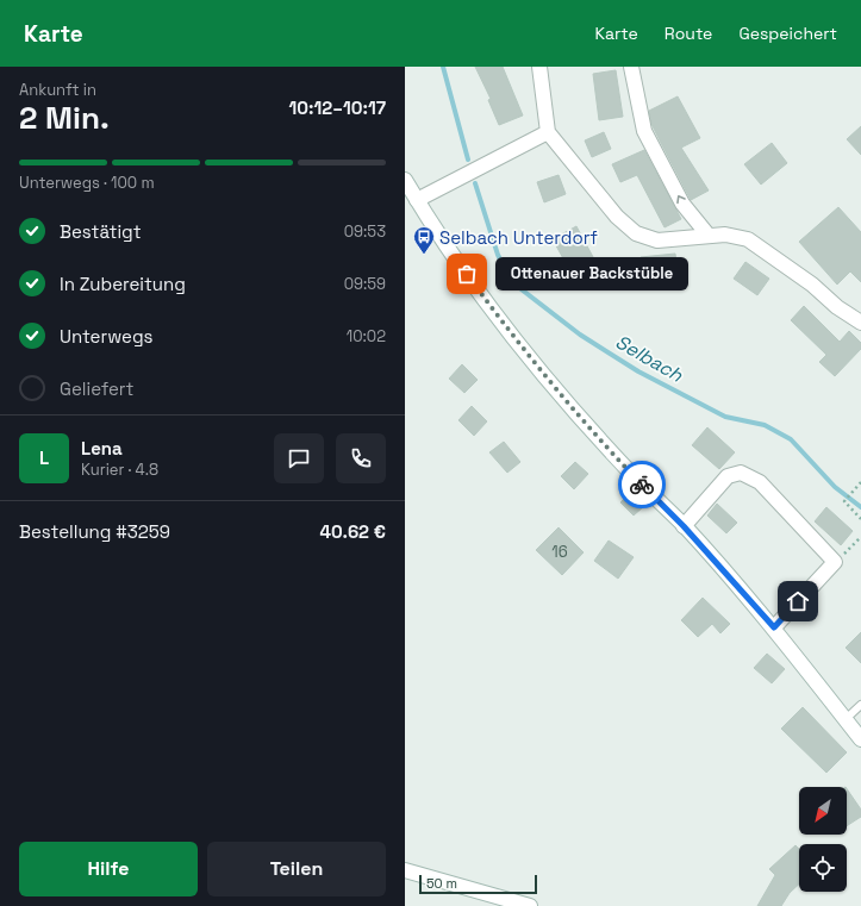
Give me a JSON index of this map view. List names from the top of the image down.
{
  "water": ["Selbach"],
  "places": {
    "bus stop": ["Selbach Unterdorf"],
    "other": ["Ottenauer Backstüble"]
  },
  "house_numbers": ["16"],
  "scale_bar": "50 m",
  "north": "bottom left",
  "page": {
    "header": "Karte",
    "nav": ["Karte", "Route", "Gespeichert"],
    "heading": ["2 Min.", "Ankunft in", "10:12–10:17"],
    "panel": [
      "Lena",
      "Kurier · 4.8",
      "Bestellung #3259",
      "40.62 €"
    ],
    "bar": "Unterwegs · 100 m",
    "list": [
      ["Bestätigt", "09:53"],
      ["In Zubereitung", "09:59"],
      ["Unterwegs", "10:02"],
      "Geliefert"
    ],
    "bubble": "Ottenauer Backstüble",
    "round": "L",
    "buttons": ["Hilfe", "Teilen"],
    "scale": "50 m"
  }
}
